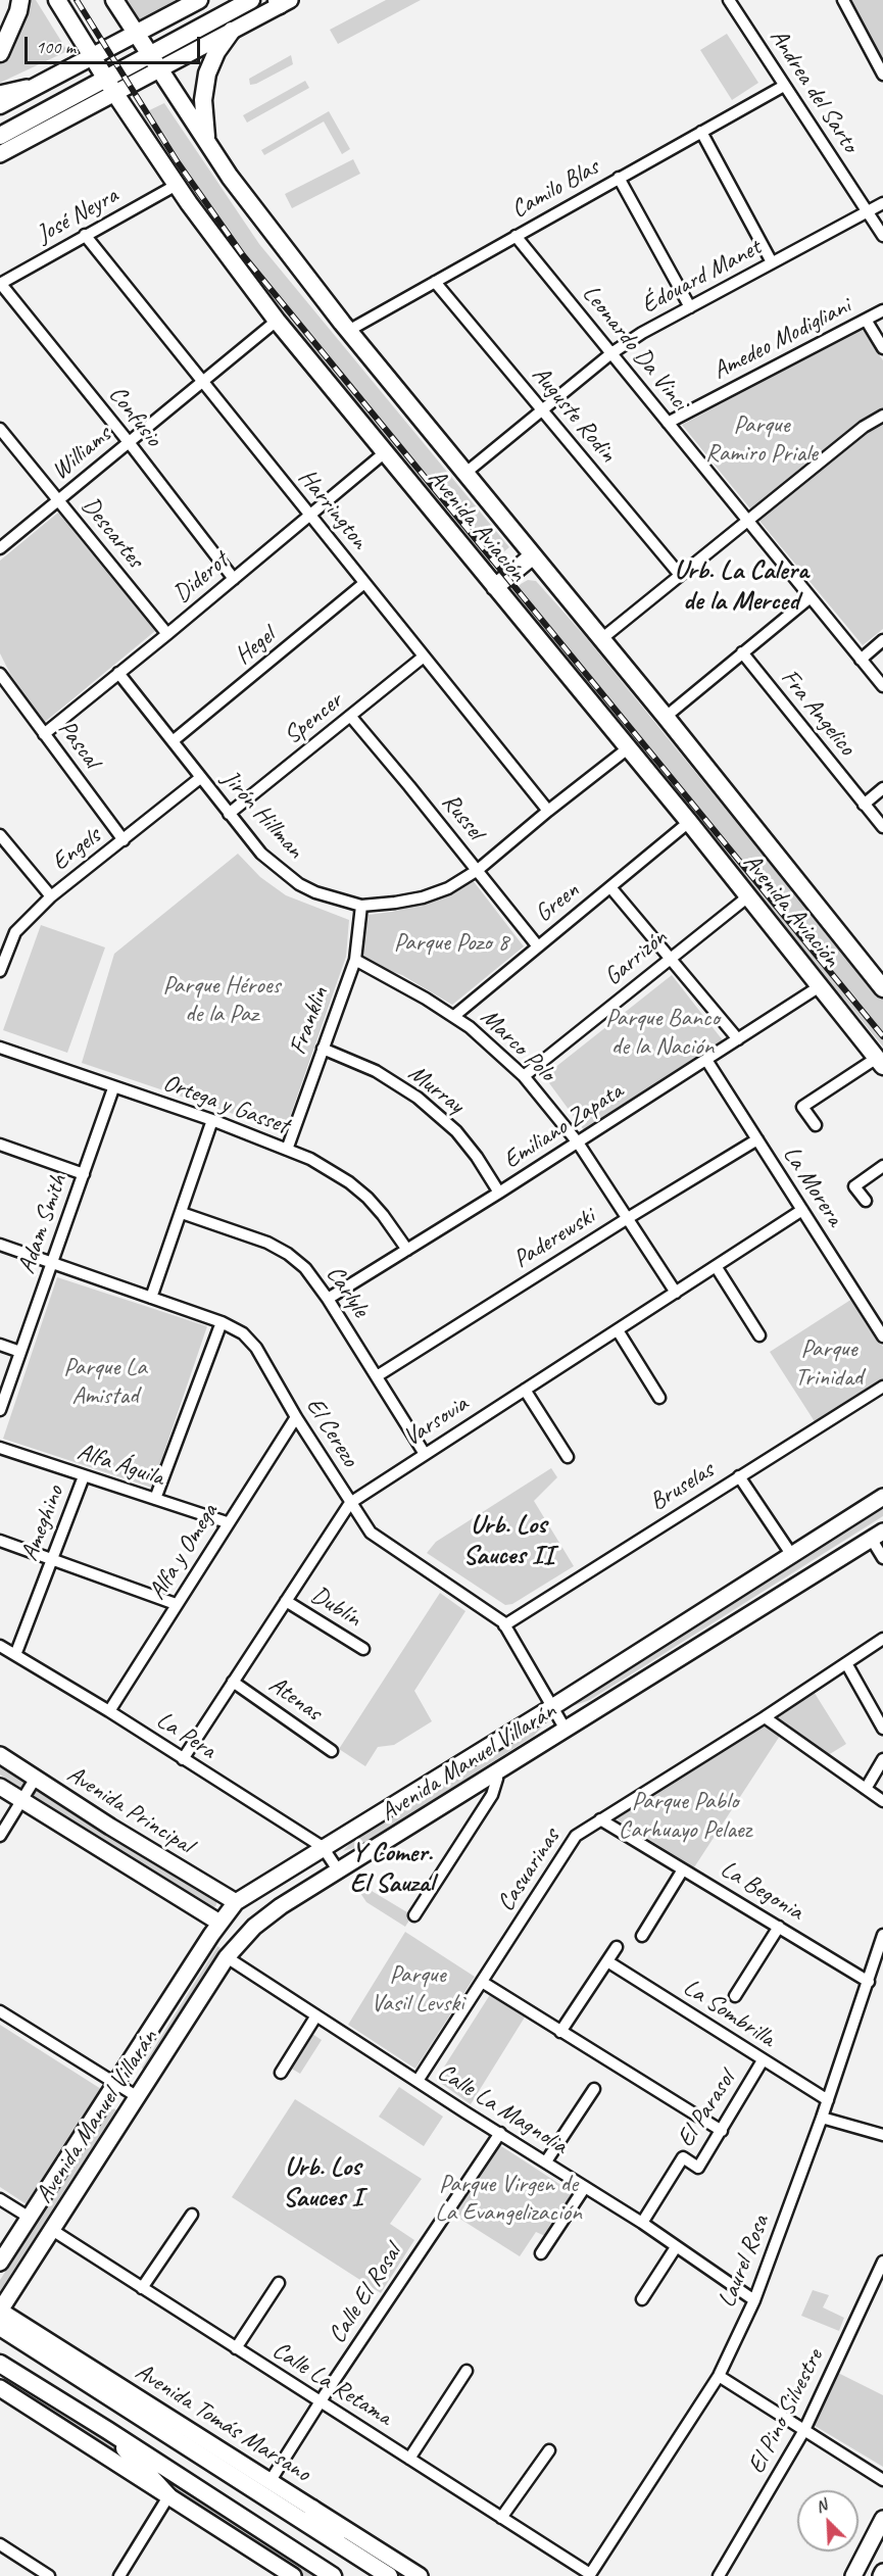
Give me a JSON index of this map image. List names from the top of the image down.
{
  "streets": {
    "main road": [
      "Avenida Aviación",
      "Avenida Manuel Villarán",
      "Avenida Principal",
      "Avenida Tomás Marsano"
    ],
    "street": [
      "Andrea del Sarto",
      "Camilo Blas",
      "José Neyra",
      "Édouard Manet",
      "Amedeo Modigliani",
      "Leonardo Da Vinci",
      "Auguste Rodin",
      "Confusio",
      "Williams",
      "Harrington",
      "Descartes",
      "Diderot",
      "Hegel",
      "Fra Angelico",
      "Spencer",
      "Pascal",
      "Jirón Hillman",
      "Russel",
      "Engels",
      "Green",
      "Garrizón",
      "Franklin",
      "Marco Polo",
      "Murray",
      "Ortega y Gasset",
      "Emiliano Zapata",
      "La Morera",
      "Adam Smith",
      "Paderewski",
      "Carlyle",
      "Varsovia",
      "El Cerezo",
      "Alfa Águila",
      "Bruselas",
      "Ameghino",
      "Alfa y Omega",
      "Dublín",
      "Atenas",
      "La Pera",
      "Casuarinas",
      "La Begonia",
      "La Sombrilla",
      "Calle La Magnolia",
      "El Parasol",
      "Laurel Rosa",
      "Calle El Rosal",
      "Calle La Retama",
      "El Pino Silvestre"
    ]
  },
  "crossings": [
    ["Andrea del Sarto", "Camilo Blas"],
    ["Andrea del Sarto", "Édouard Manet"],
    ["Camilo Blas", "Leonardo Da Vinci"],
    ["Camilo Blas", "Auguste Rodin"],
    ["Camilo Blas", "Avenida Aviación"],
    ["José Neyra", "Confusio"],
    ["José Neyra", "Harrington"],
    ["José Neyra", "Avenida Aviación"],
    ["Édouard Manet", "Leonardo Da Vinci"],
    ["Édouard Manet", "Auguste Rodin"],
    ["Édouard Manet", "Avenida Aviación"],
    ["Amedeo Modigliani", "Leonardo Da Vinci"],
    ["Confusio", "Williams"],
    ["Confusio", "Diderot"],
    ["Williams", "Harrington"],
    ["Williams", "Avenida Aviación"],
    ["Williams", "Descartes"],
    ["Harrington", "Diderot"],
    ["Harrington", "Hegel"],
    ["Harrington", "Spencer"],
    ["Harrington", "Jirón Hillman"],
    ["Avenida Aviación", "Diderot"],
    ["Avenida Aviación", "Jirón Hillman"],
    ["Avenida Aviación", "Green"],
    ["Avenida Aviación", "Garrizón"],
    ["Avenida Aviación", "Emiliano Zapata"],
    ["Descartes", "Diderot"],
    ["Diderot", "Pascal"],
    ["Diderot", "Jirón Hillman"],
    ["Hegel", "Jirón Hillman"],
    ["Spencer", "Jirón Hillman"],
    ["Spencer", "Russel"],
    ["Pascal", "Engels"],
    ["Jirón Hillman", "Russel"],
    ["Jirón Hillman", "Engels"],
    ["Jirón Hillman", "Franklin"],
    ["Russel", "Green"],
    ["Green", "Marco Polo"],
    ["Garrizón", "Marco Polo"],
    ["Franklin", "Marco Polo"],
    ["Franklin", "Murray"],
    ["Franklin", "Ortega y Gasset"],
    ["Marco Polo", "Emiliano Zapata"],
    ["Marco Polo", "Paderewski"],
    ["Marco Polo", "Varsovia"],
    ["Murray", "Emiliano Zapata"],
    ["Ortega y Gasset", "Emiliano Zapata"],
    ["Ortega y Gasset", "Adam Smith"],
    ["Emiliano Zapata", "La Morera"],
    ["Emiliano Zapata", "Carlyle"],
    ["La Morera", "Paderewski"],
    ["La Morera", "Varsovia"],
    ["Adam Smith", "El Cerezo"],
    ["Paderewski", "Carlyle"],
    ["Carlyle", "Varsovia"],
    ["Varsovia", "El Cerezo"],
    ["Varsovia", "Dublín"],
    ["Varsovia", "Atenas"],
    ["Varsovia", "La Pera"],
    ["El Cerezo", "Bruselas"],
    ["El Cerezo", "Alfa y Omega"],
    ["El Cerezo", "Avenida Manuel Villarán"],
    ["Alfa Águila", "Ameghino"],
    ["Alfa Águila", "Alfa y Omega"],
    ["Ameghino", "La Pera"],
    ["Alfa y Omega", "La Pera"],
    ["La Pera", "Avenida Manuel Villarán"],
    ["Avenida Manuel Villarán", "Avenida Principal"],
    ["Avenida Manuel Villarán", "Calle La Magnolia"],
    ["Avenida Manuel Villarán", "Calle La Retama"],
    ["Avenida Manuel Villarán", "Avenida Tomás Marsano"],
    ["Casuarinas", "La Begonia"],
    ["Casuarinas", "Calle La Magnolia"],
    ["La Begonia", "Laurel Rosa"],
    ["La Sombrilla", "El Parasol"],
    ["La Sombrilla", "Laurel Rosa"],
    ["Calle La Magnolia", "El Parasol"],
    ["Calle La Magnolia", "Laurel Rosa"],
    ["Calle La Magnolia", "Calle El Rosal"],
    ["Laurel Rosa", "Calle La Retama"],
    ["Calle El Rosal", "Calle La Retama"],
    ["Calle El Rosal", "Avenida Tomás Marsano"]
  ],
  "districts": [
    "Urb. La Calera de la Merced",
    "Urb. Los Sauces II",
    "Y Comer. El Sauzal",
    "Urb. Los Sauces I"
  ],
  "parks": [
    "Parque Ramiro Priale",
    "Parque Pozo 8",
    "Parque Héroes de la Paz",
    "Parque Banco de la Nación",
    "Parque Trinidad",
    "Parque La Amistad",
    "Parque Pablo Carhuayo Pelaez",
    "Parque Vasil Levski",
    "Parque Virgen de La Evangelización"
  ],
  "scale_bar": "100 m",
  "north": "top left"
}
